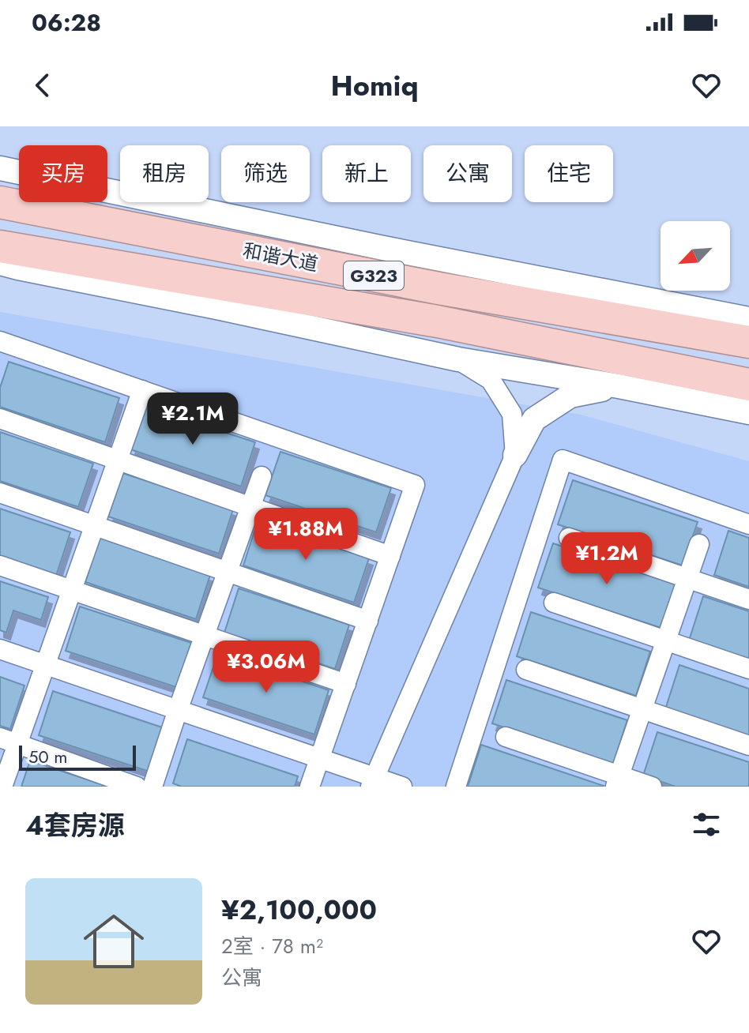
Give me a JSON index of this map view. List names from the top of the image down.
{
  "streets": {
    "highway": ["和谐大道", "G323"]
  },
  "scale_bar": "50 m",
  "north": "bottom left",
  "page": {
    "status": "06:28",
    "header": "Homiq",
    "chip": [
      "买房",
      "租房",
      "筛选",
      "新上",
      "公寓",
      "住宅"
    ],
    "price": [
      "¥2.1M",
      "¥1.88M",
      "¥1.2M",
      "¥3.06M"
    ],
    "scale": "50 m",
    "heading": "4套房源",
    "list": [
      {
        "name": "¥2,100,000",
        "note": "2室 · 78 m² · 公寓"
      }
    ]
  }
}
